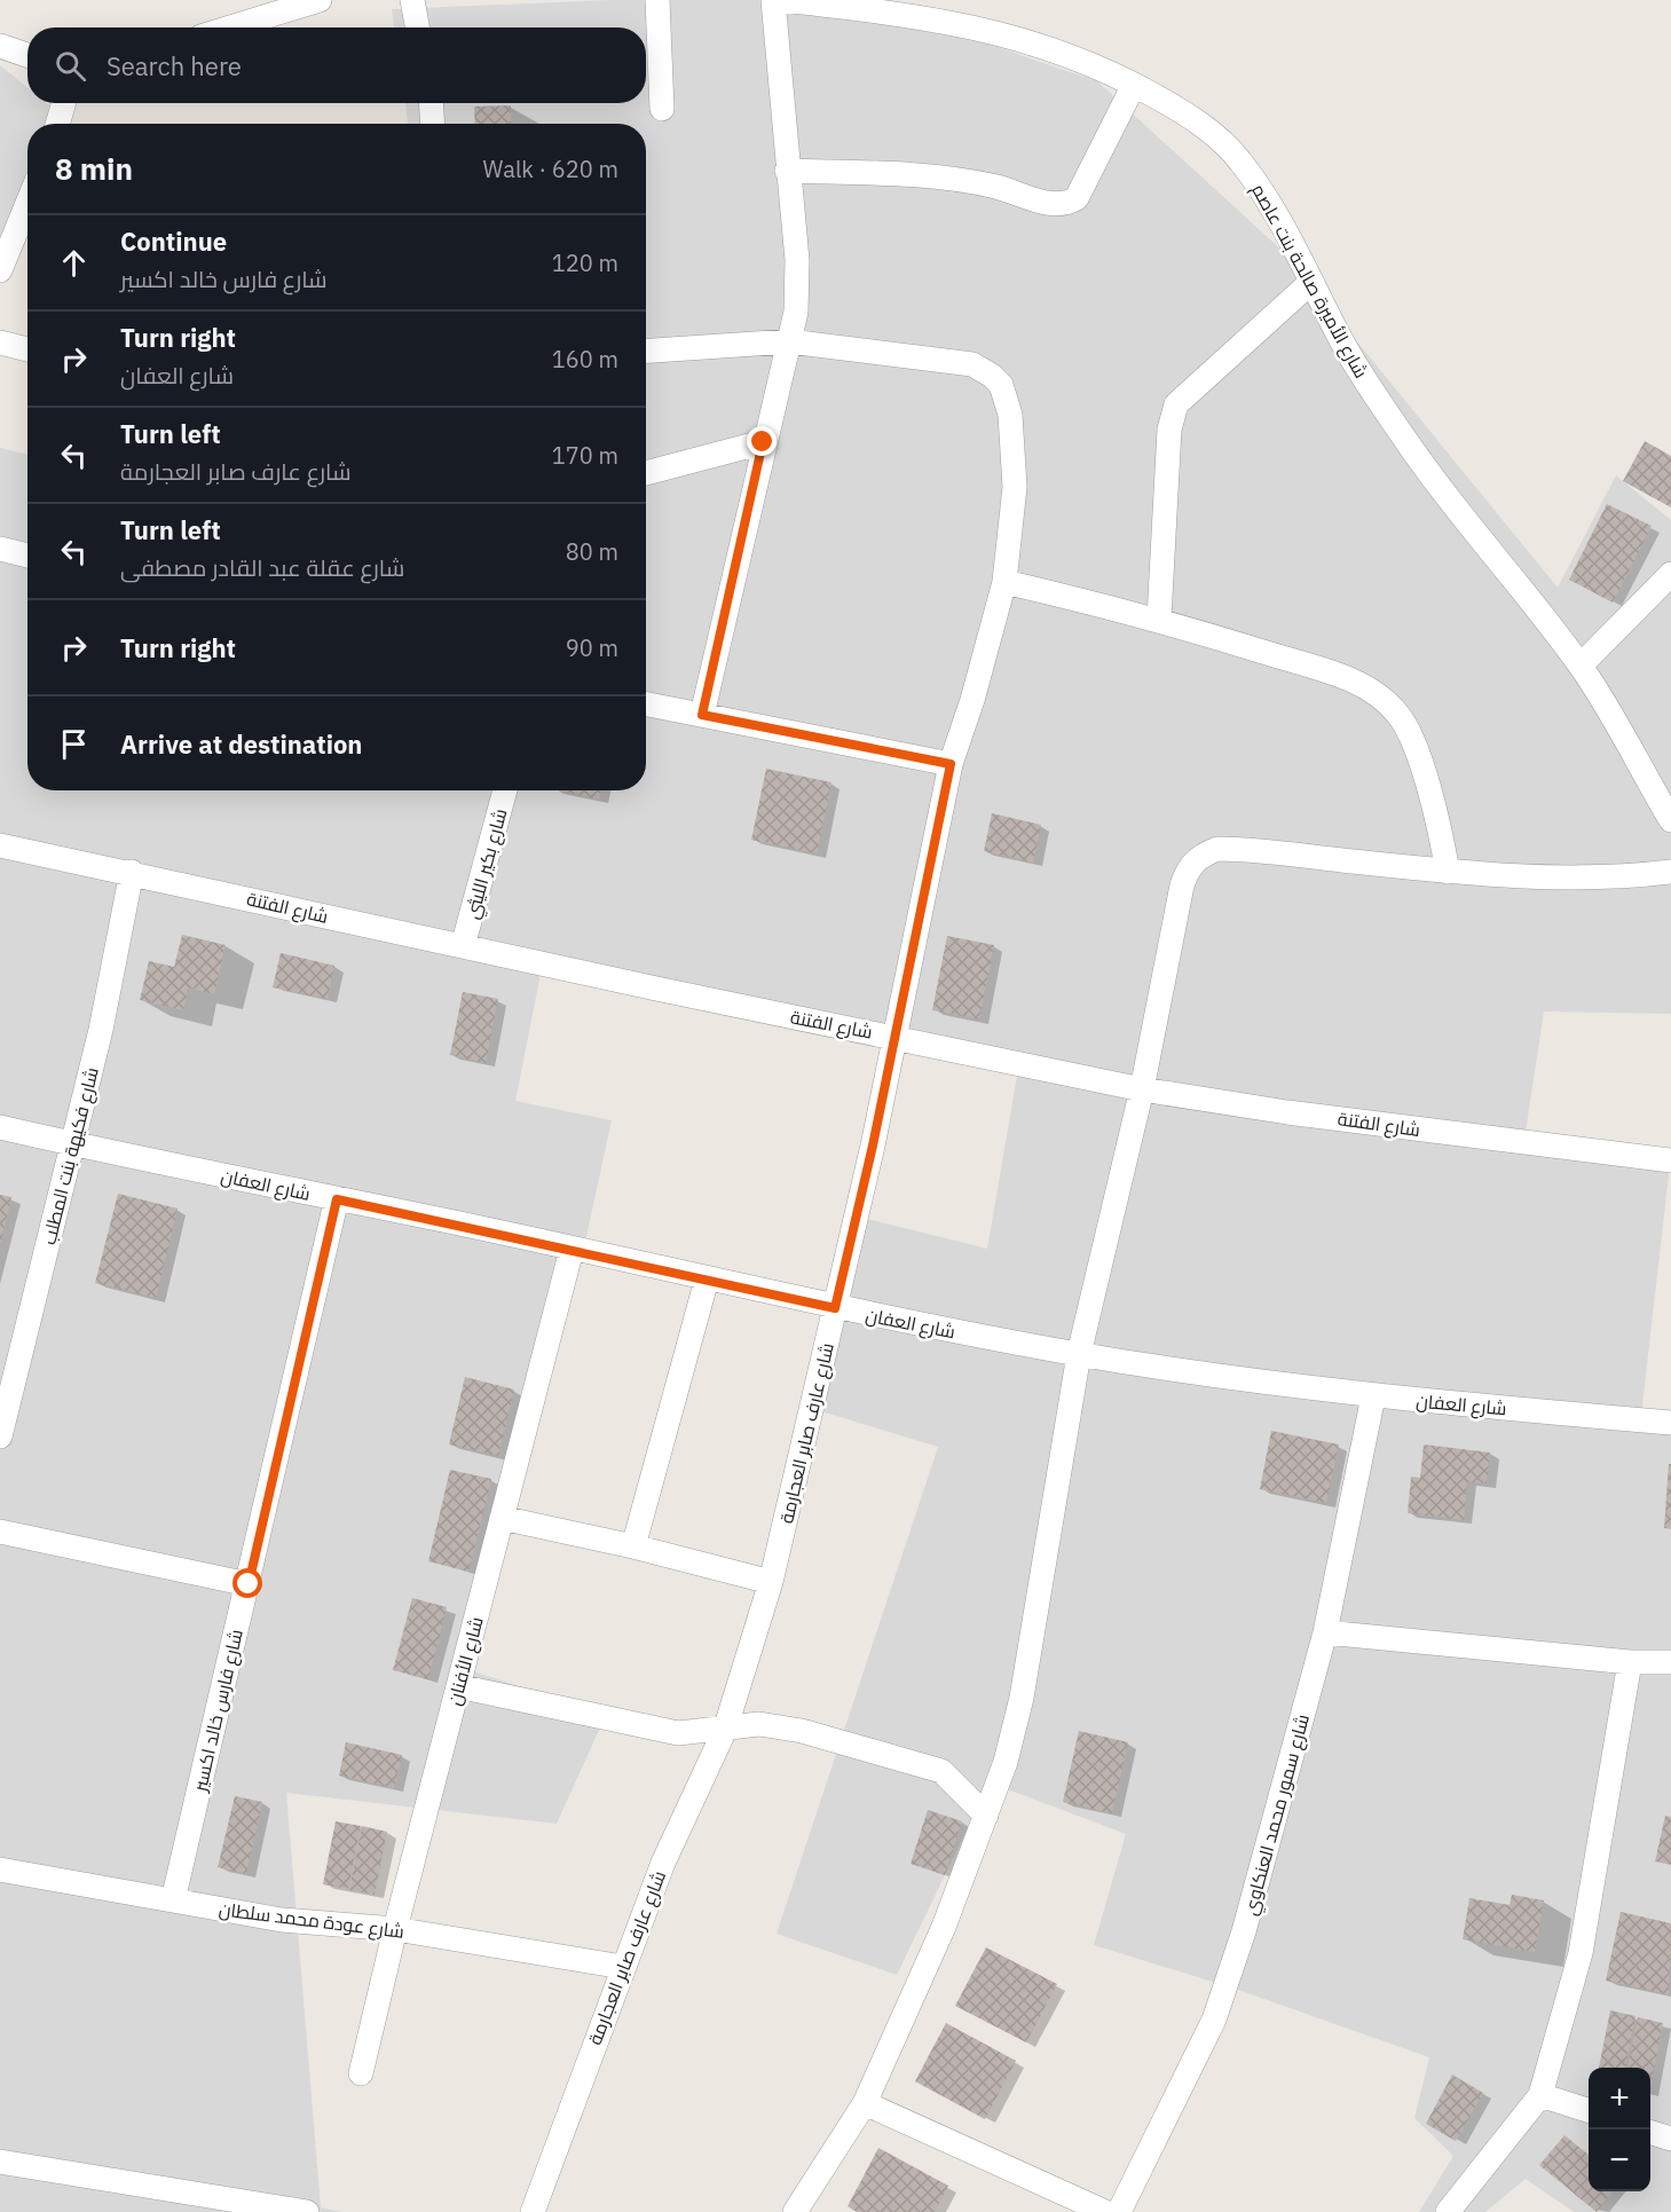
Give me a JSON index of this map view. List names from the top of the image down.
{
  "streets": {
    "street": [
      "شارع الأميرة صالحة بنت عاصم",
      "شارع بكير الليثي",
      "شارع الفتنة",
      "شارع فكيهة بنت المطلب",
      "شارع العفان",
      "شارع عارف صابر العجارمة",
      "شارع الأفنان",
      "شارع فارس خالد اكسير",
      "شارع سمور محمد العنكاوي",
      "شارع عودة محمد سلطان"
    ]
  },
  "crossings": [
    ["شارع بكير الليثي", "شارع الفتنة"],
    ["شارع الفتنة", "شارع فكيهة بنت المطلب"],
    ["شارع الفتنة", "شارع عارف صابر العجارمة"],
    ["شارع فكيهة بنت المطلب", "شارع العفان"],
    ["شارع العفان", "شارع عارف صابر العجارمة"],
    ["شارع العفان", "شارع الأفنان"],
    ["شارع العفان", "شارع فارس خالد اكسير"],
    ["شارع العفان", "شارع سمور محمد العنكاوي"],
    ["شارع عارف صابر العجارمة", "شارع عودة محمد سلطان"],
    ["شارع الأفنان", "شارع عودة محمد سلطان"],
    ["شارع فارس خالد اكسير", "شارع عودة محمد سلطان"]
  ],
  "page": {
    "search": "Search here",
    "heading": ["8 min", "Walk · 620 m"],
    "list": [
      ["Continue", "شارع فارس خالد اكسير", "120 m"],
      ["Turn right", "شارع العفان", "160 m"],
      ["Turn left", "شارع عارف صابر العجارمة", "170 m"],
      ["Turn left", "شارع عقلة عبد القادر مصطفى", "80 m"],
      ["Turn right", "90 m"],
      "Arrive at destination"
    ],
    "map_buttons": ["+", "−"]
  }
}
